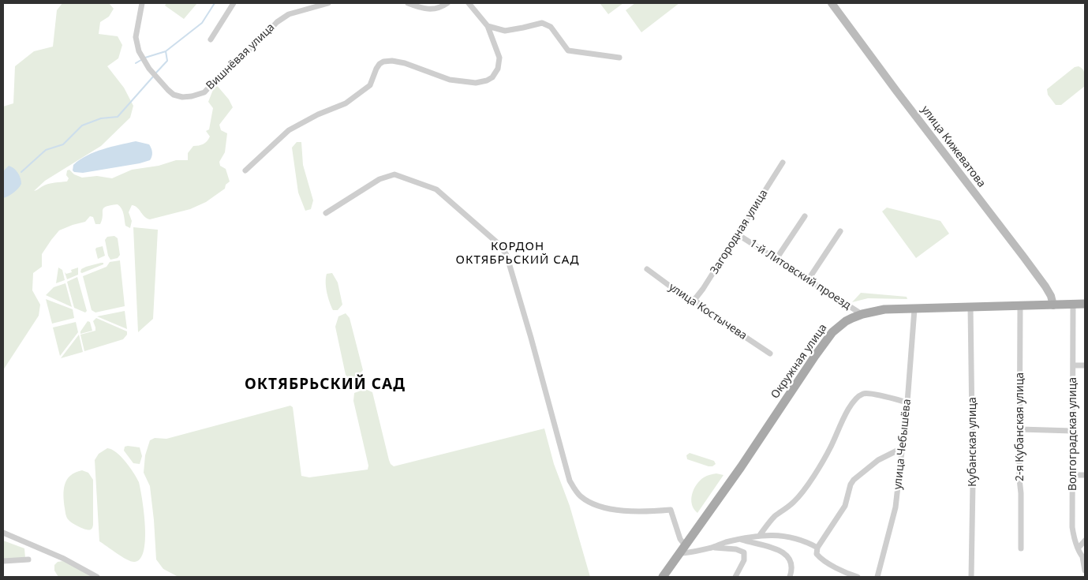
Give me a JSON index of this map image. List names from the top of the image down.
{
  "streets": {
    "main road": ["улица Кижеватова", "Окружная улица"],
    "street": [
      "Вишнёвая улица",
      "Загородная улица",
      "1-й Литовский проезд",
      "улица Костычева",
      "2-я Кубанская улица",
      "Волгоградская улица",
      "Кубанская улица",
      "улица Чебышёва"
    ]
  },
  "crossings": [
    ["улица Кижеватова", "Окружная улица"],
    ["Загородная улица", "1-й Литовский проезд"],
    ["Загородная улица", "улица Костычева"],
    ["1-й Литовский проезд", "Окружная улица"],
    ["Окружная улица", "2-я Кубанская улица"],
    ["Окружная улица", "Волгоградская улица"],
    ["Окружная улица", "Кубанская улица"],
    ["Окружная улица", "улица Чебышёва"]
  ],
  "districts": ["КОРДОН ОКТЯБРЬСКИЙ САД", "ОКТЯБРЬСКИЙ САД"]
}
